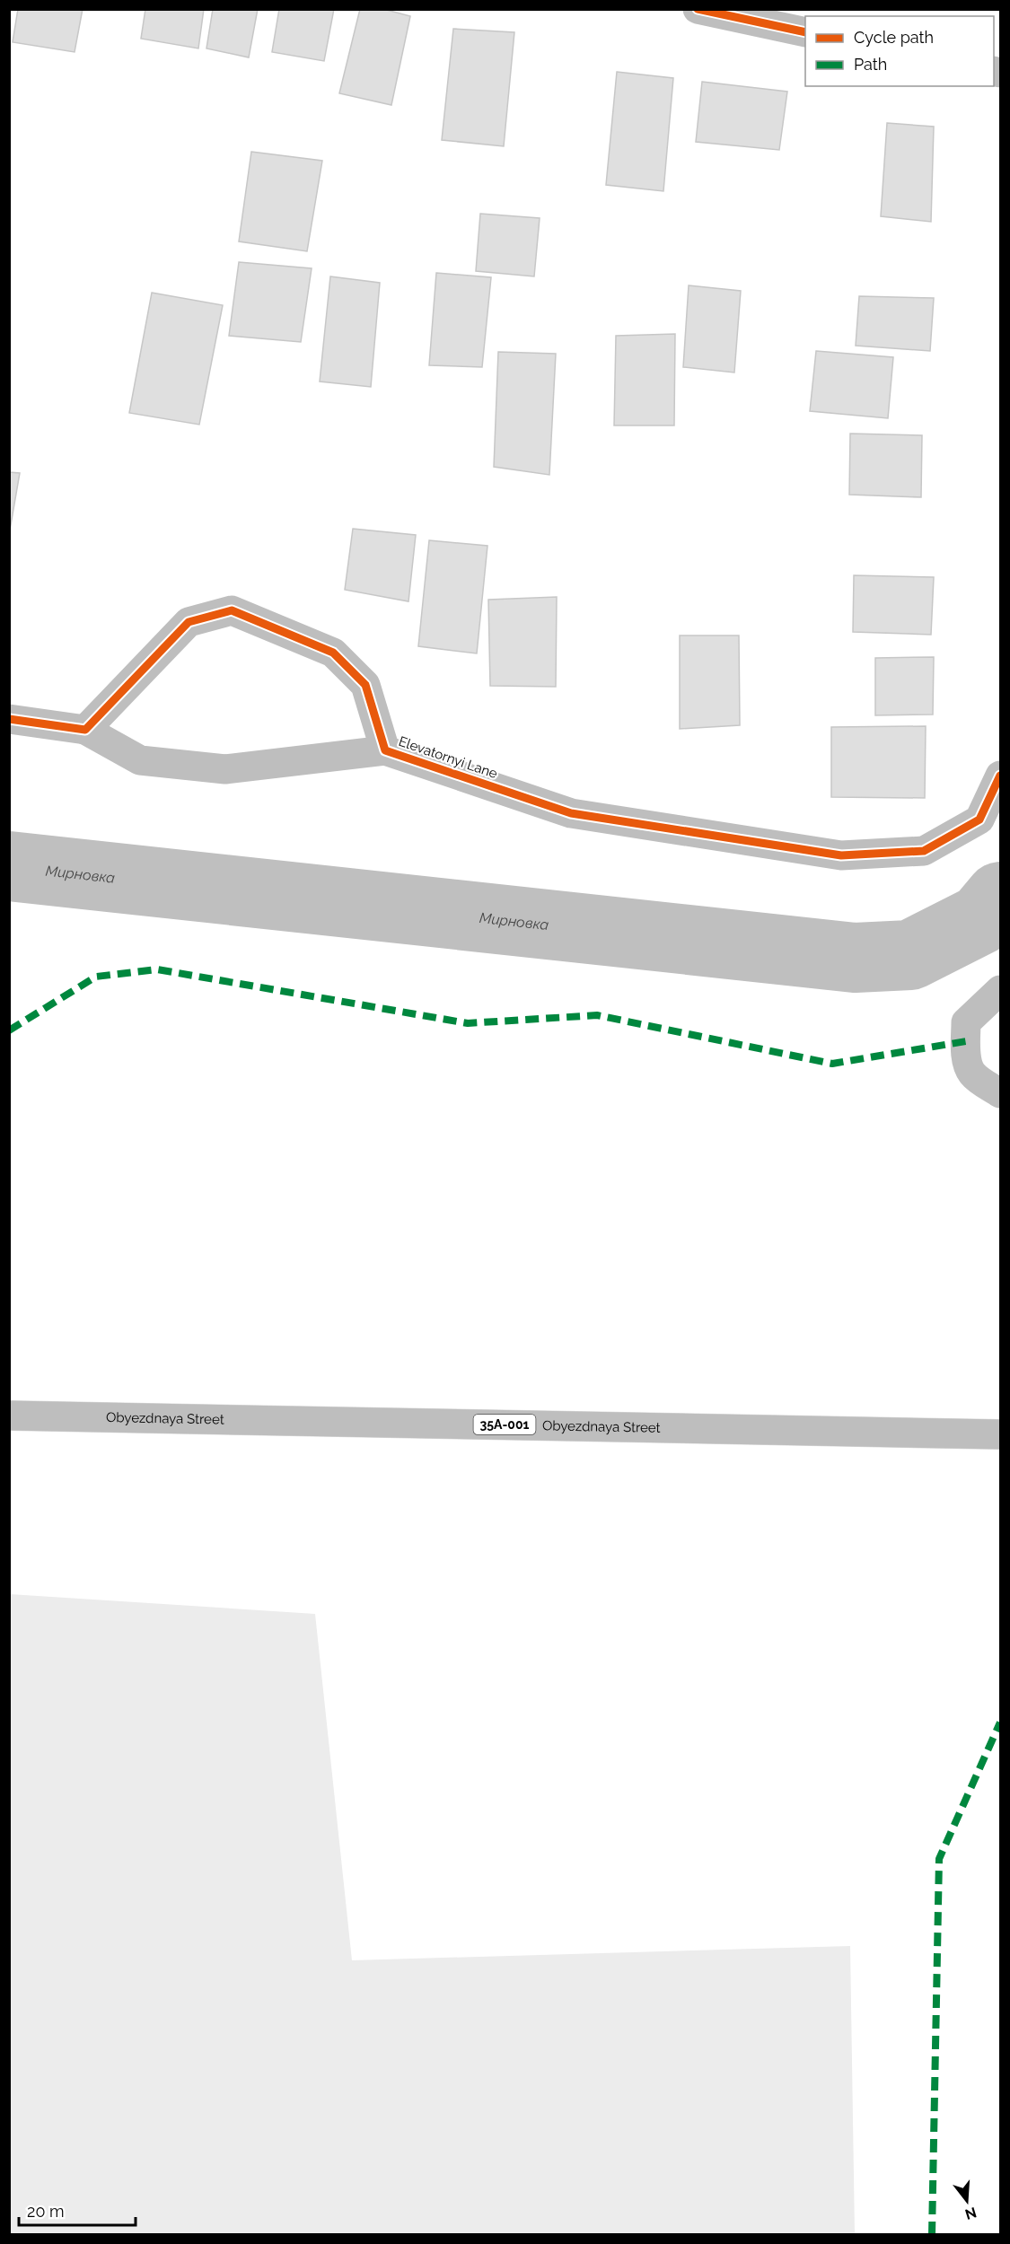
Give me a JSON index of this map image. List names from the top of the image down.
{
  "streets": {
    "main road": ["Elevatornyi Lane", "Obyezdnaya Street", "35А-001"]
  },
  "water": ["Мирновка"],
  "legend": ["Cycle path", "Path"],
  "scale_bar": "20 m",
  "north": "bottom"
}
